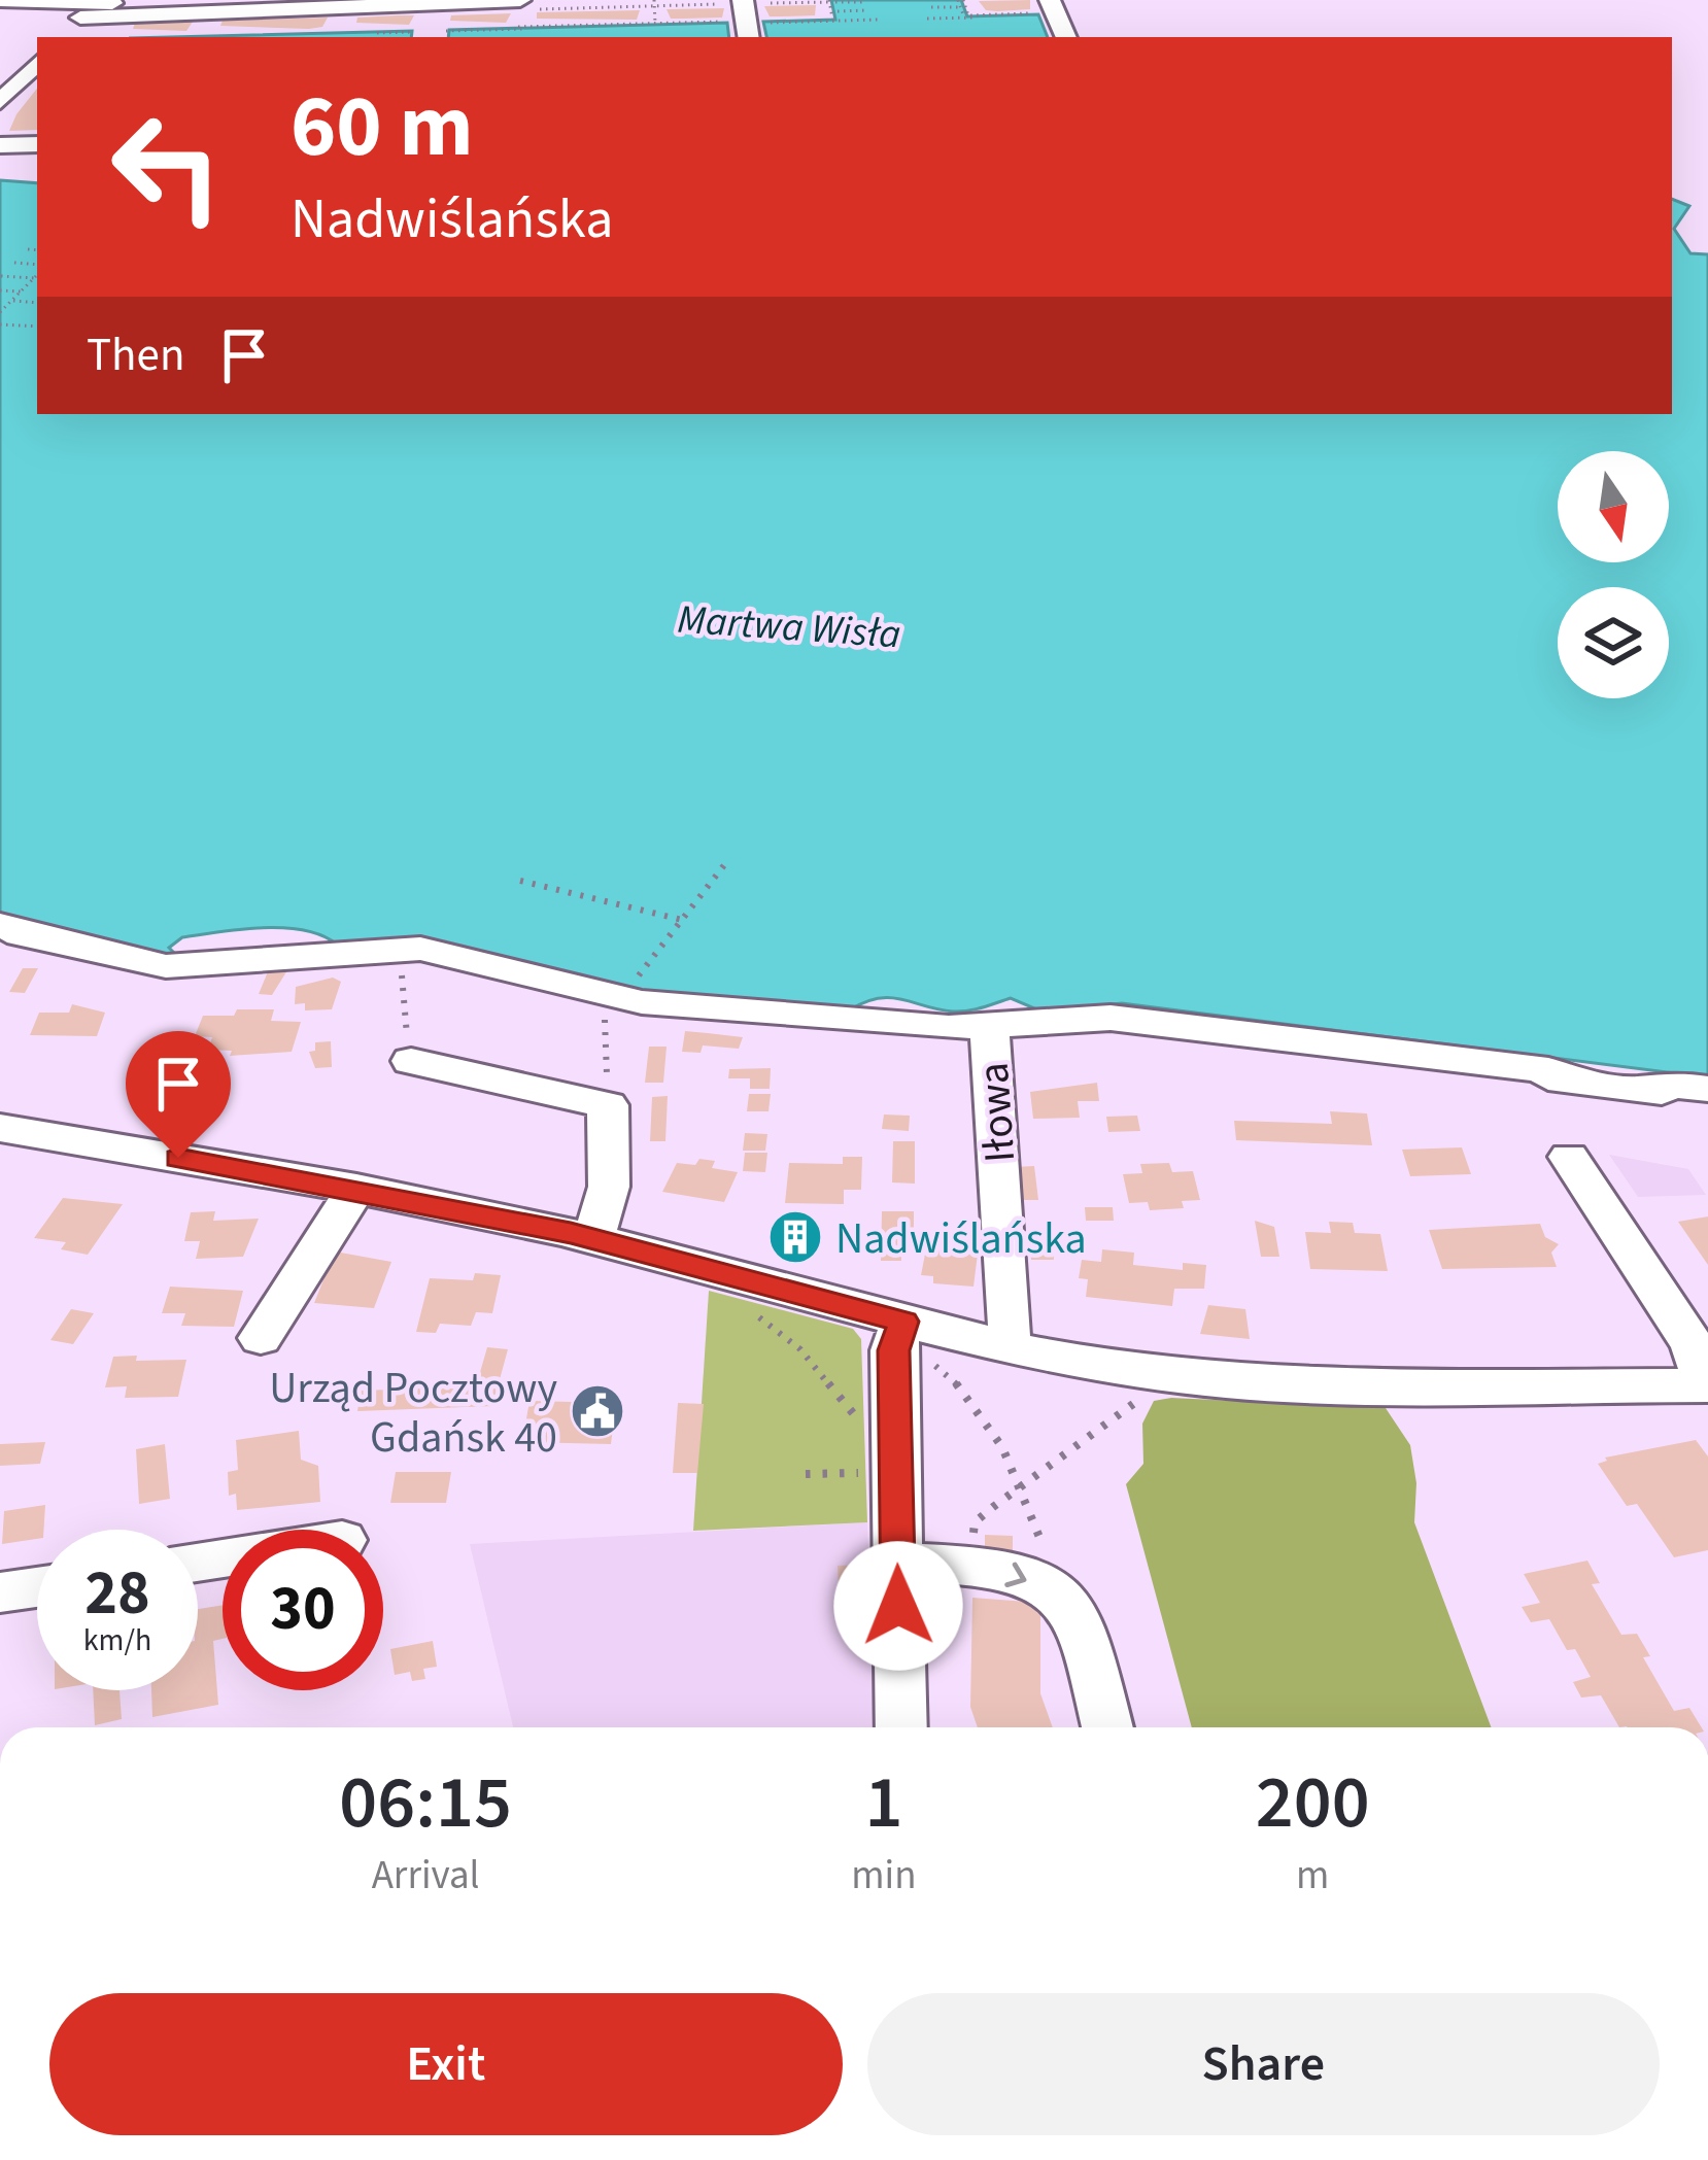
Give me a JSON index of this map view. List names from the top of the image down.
{
  "streets": {
    "street": ["Iłowa"]
  },
  "water": ["Martwa Wisła"],
  "places": {
    "building": ["Nadwiślańska"],
    "public building": ["Urząd Pocztowy Gdańsk 40"]
  },
  "north": "bottom",
  "page": {
    "turn": ["60 m", "Nadwiślańska"],
    "then": "Then",
    "speed": "28 km/h",
    "limit": "30",
    "eta": [
      "06:15",
      "Arrival",
      "1",
      "min",
      "200",
      "m"
    ],
    "buttons": ["Exit", "Share"]
  }
}
